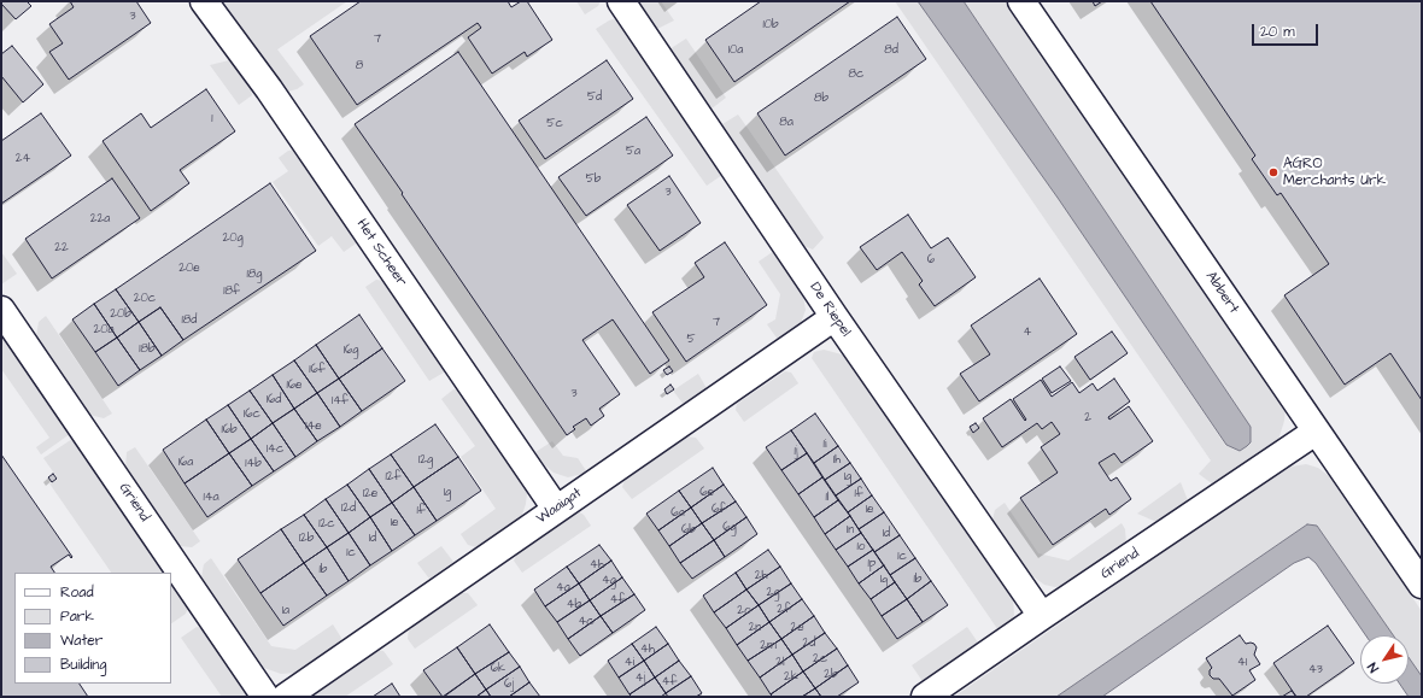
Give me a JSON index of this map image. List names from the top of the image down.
{
  "streets": {
    "street": [
      "Het Scheer",
      "Abbert",
      "De Riepel",
      "Griend",
      "Waaigat"
    ]
  },
  "crossings": [
    ["Het Scheer", "Waaigat"],
    ["Abbert", "Griend"],
    ["De Riepel", "Griend"],
    ["De Riepel", "Waaigat"]
  ],
  "places": ["AGRO Merchants Urk"],
  "house_numbers": [
    "3",
    "10b",
    "7",
    "10a",
    "8d",
    "8",
    "8c",
    "5d",
    "8b",
    "1",
    "8a",
    "5c",
    "5a",
    "24",
    "5b",
    "3",
    "22a",
    "20g",
    "22",
    "6",
    "20e",
    "18g",
    "18f",
    "20c",
    "20b",
    "18d",
    "7",
    "20a",
    "4",
    "5",
    "18b",
    "16g",
    "16f",
    "16e",
    "3",
    "16d",
    "14f",
    "16c",
    "2",
    "14e",
    "16b",
    "1i",
    "14c",
    "1j",
    "12g",
    "1h",
    "16a",
    "14b",
    "12f",
    "1g",
    "1g",
    "6e",
    "12e",
    "1f",
    "14a",
    "1l",
    "12d",
    "6f",
    "1e",
    "1f",
    "6a",
    "1e",
    "12c",
    "6g",
    "6b",
    "1n",
    "1d",
    "12b",
    "1d",
    "1o",
    "1c",
    "1c",
    "1p",
    "4h",
    "1b",
    "2h",
    "1q",
    "1b",
    "4g",
    "4a",
    "2g",
    "4f",
    "4b",
    "2f",
    "1a",
    "2o",
    "4c",
    "2n",
    "2e",
    "2d",
    "2m",
    "4h",
    "2c",
    "4i",
    "2l",
    "41",
    "6k",
    "43",
    "2b",
    "2k",
    "4j",
    "4f",
    "6j"
  ],
  "legend": [
    "Road",
    "Park",
    "Water",
    "Building"
  ],
  "scale_bar": "20 m",
  "north": "bottom left"
}
